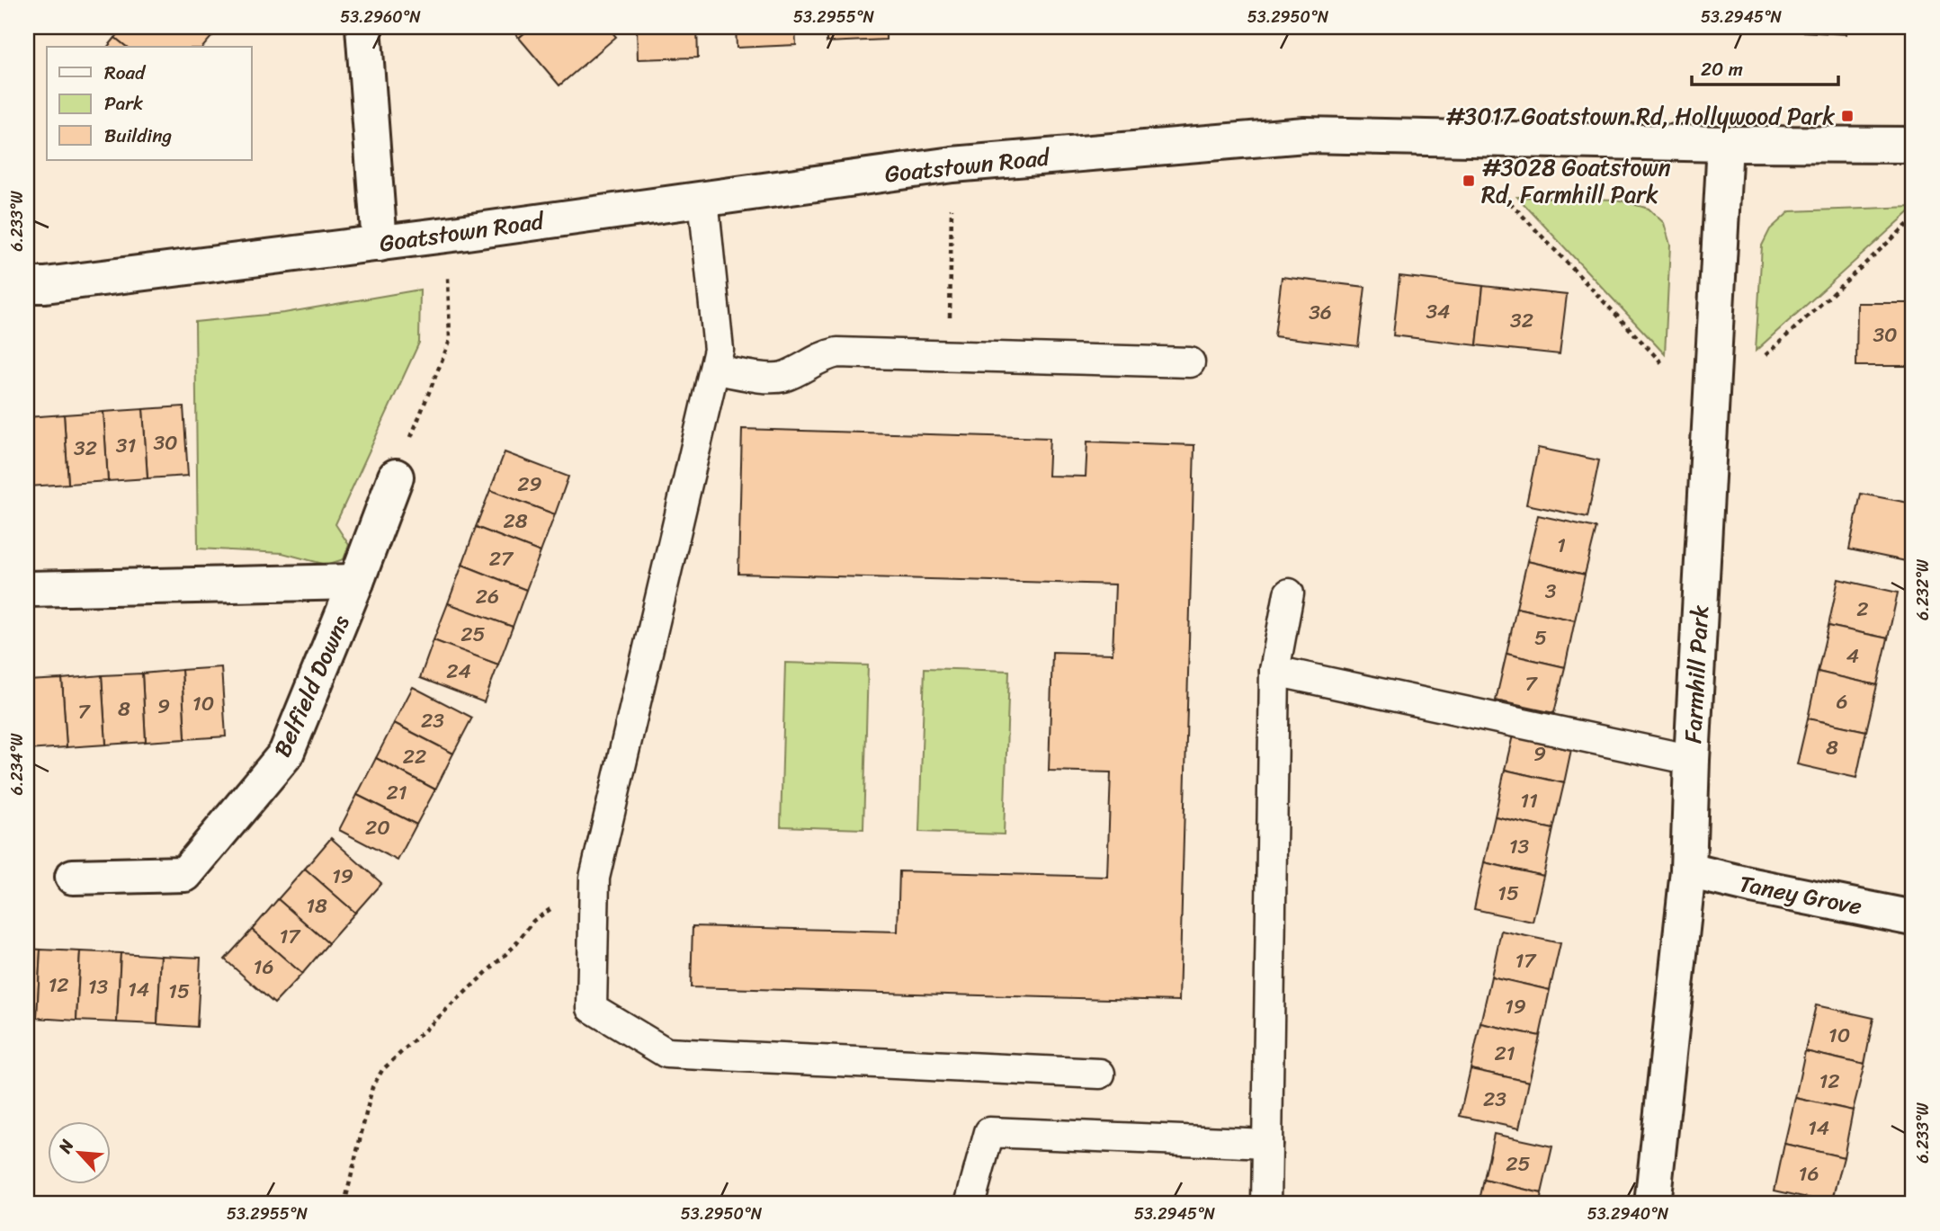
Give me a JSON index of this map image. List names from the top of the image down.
{
  "streets": {
    "street": [
      "Goatstown Road",
      "Farmhill Park",
      "Belfield Downs",
      "Taney Grove"
    ]
  },
  "crossings": [
    ["Goatstown Road", "Farmhill Park"],
    ["Farmhill Park", "Taney Grove"]
  ],
  "places": {
    "transit": ["#3017 Goatstown Rd, Hollywood Park", "#3028 Goatstown Rd, Farmhill Park"]
  },
  "house_numbers": [
    "34",
    "36",
    "32",
    "30",
    "30",
    "31",
    "32",
    "29",
    "28",
    "1",
    "27",
    "3",
    "26",
    "2",
    "25",
    "5",
    "4",
    "24",
    "7",
    "6",
    "10",
    "9",
    "8",
    "7",
    "23",
    "8",
    "9",
    "22",
    "21",
    "11",
    "20",
    "13",
    "19",
    "15",
    "18",
    "17",
    "17",
    "16",
    "12",
    "13",
    "14",
    "15",
    "19",
    "10",
    "21",
    "12",
    "23",
    "14",
    "25",
    "16"
  ],
  "legend": ["Road", "Park", "Building"],
  "scale_bar": "20 m",
  "north": "top left",
  "coordinates": [
    "53.2960°N",
    "53.2955°N",
    "53.2950°N",
    "53.2945°N",
    "6.233°W",
    "6.232°W",
    "6.234°W",
    "53.2940°N"
  ]
}
